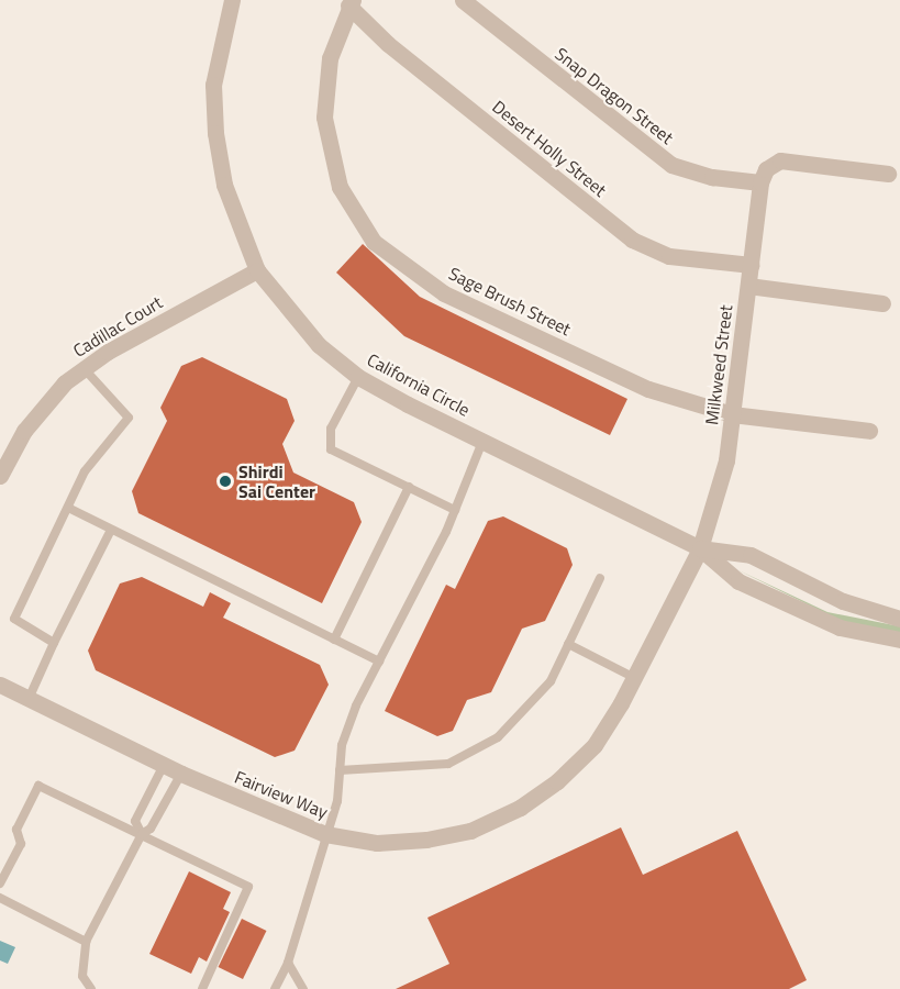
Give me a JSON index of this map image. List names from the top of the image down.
{
  "streets": {
    "street": [
      "Snap Dragon Street",
      "Desert Holly Street",
      "Sage Brush Street",
      "Cadillac Court",
      "Milkweed Street",
      "California Circle",
      "Fairview Way"
    ]
  },
  "crossings": [
    ["Snap Dragon Street", "Milkweed Street"],
    ["Desert Holly Street", "Sage Brush Street"],
    ["Desert Holly Street", "Milkweed Street"],
    ["Sage Brush Street", "Milkweed Street"],
    ["Cadillac Court", "California Circle"],
    ["Milkweed Street", "California Circle"],
    ["Milkweed Street", "Fairview Way"],
    ["California Circle", "Fairview Way"]
  ],
  "places": ["Shirdi Sai Center"]
}
